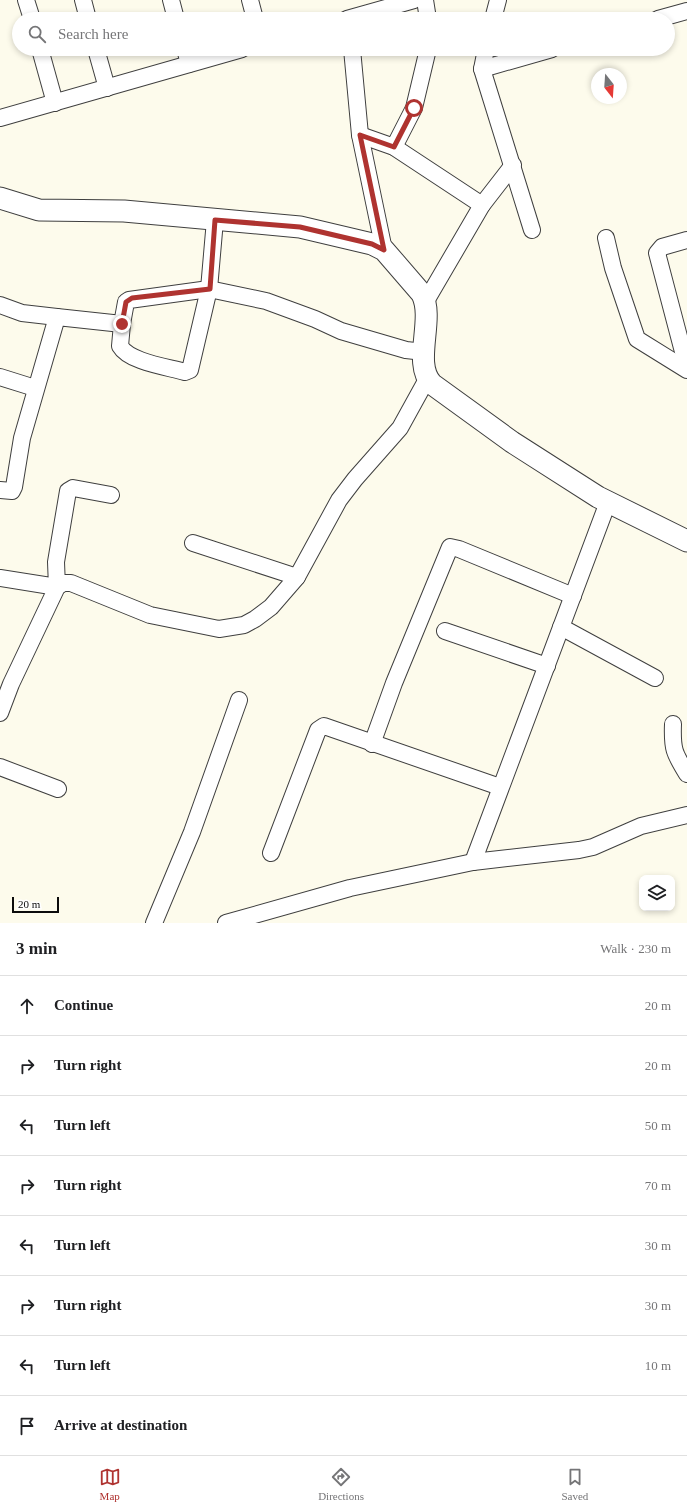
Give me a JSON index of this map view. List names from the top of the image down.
{
  "scale_bar": "20 m",
  "north": "bottom",
  "page": {
    "search": "Search here",
    "scale": "20 m",
    "heading": ["3 min", "Walk · 230 m"],
    "list": [
      ["Continue", "20 m"],
      ["Turn right", "20 m"],
      ["Turn left", "50 m"],
      ["Turn right", "70 m"],
      ["Turn left", "30 m"],
      ["Turn right", "30 m"],
      ["Turn left", "10 m"],
      "Arrive at destination"
    ],
    "nav": ["Map", "Directions", "Saved"]
  }
}
